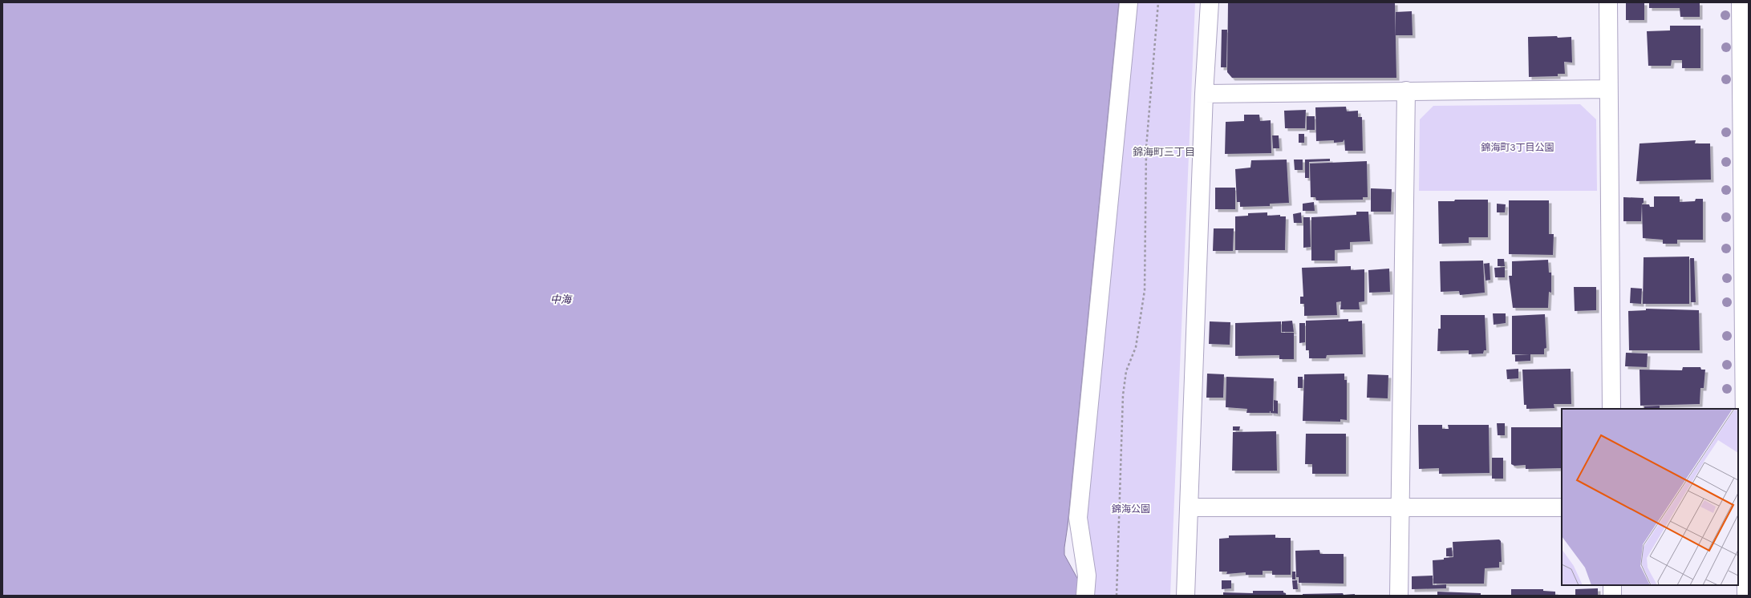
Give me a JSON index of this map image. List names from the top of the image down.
{
  "districts": ["錦海町三丁目"],
  "water": ["中海"],
  "parks": ["錦海町3丁目公園", "錦海公園"]
}
